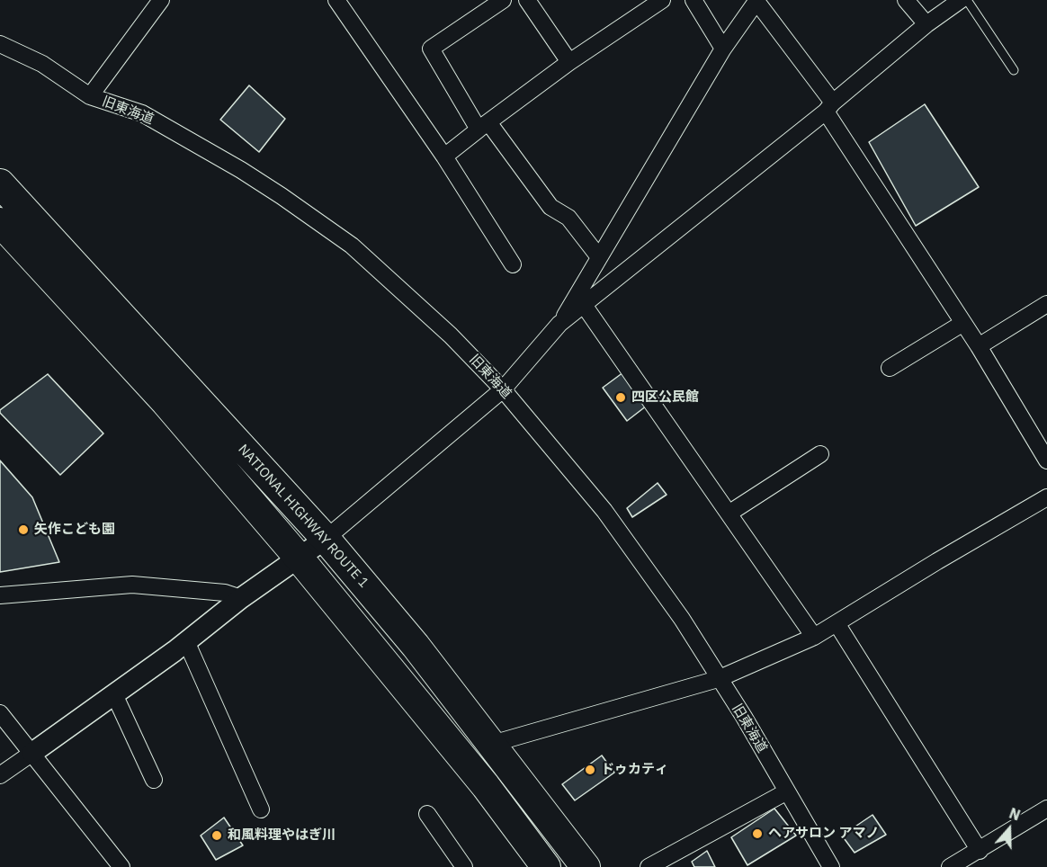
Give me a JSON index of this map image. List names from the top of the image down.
{
  "streets": {
    "highway": ["NATIONAL HIGHWAY ROUTE 1"],
    "street": ["旧東海道"]
  },
  "places": [
    "四区公民館",
    "矢作こども園",
    "ドゥカティ",
    "ヘアサロン アマノ",
    "和風料理やはぎ川"
  ],
  "north": "top"
}
